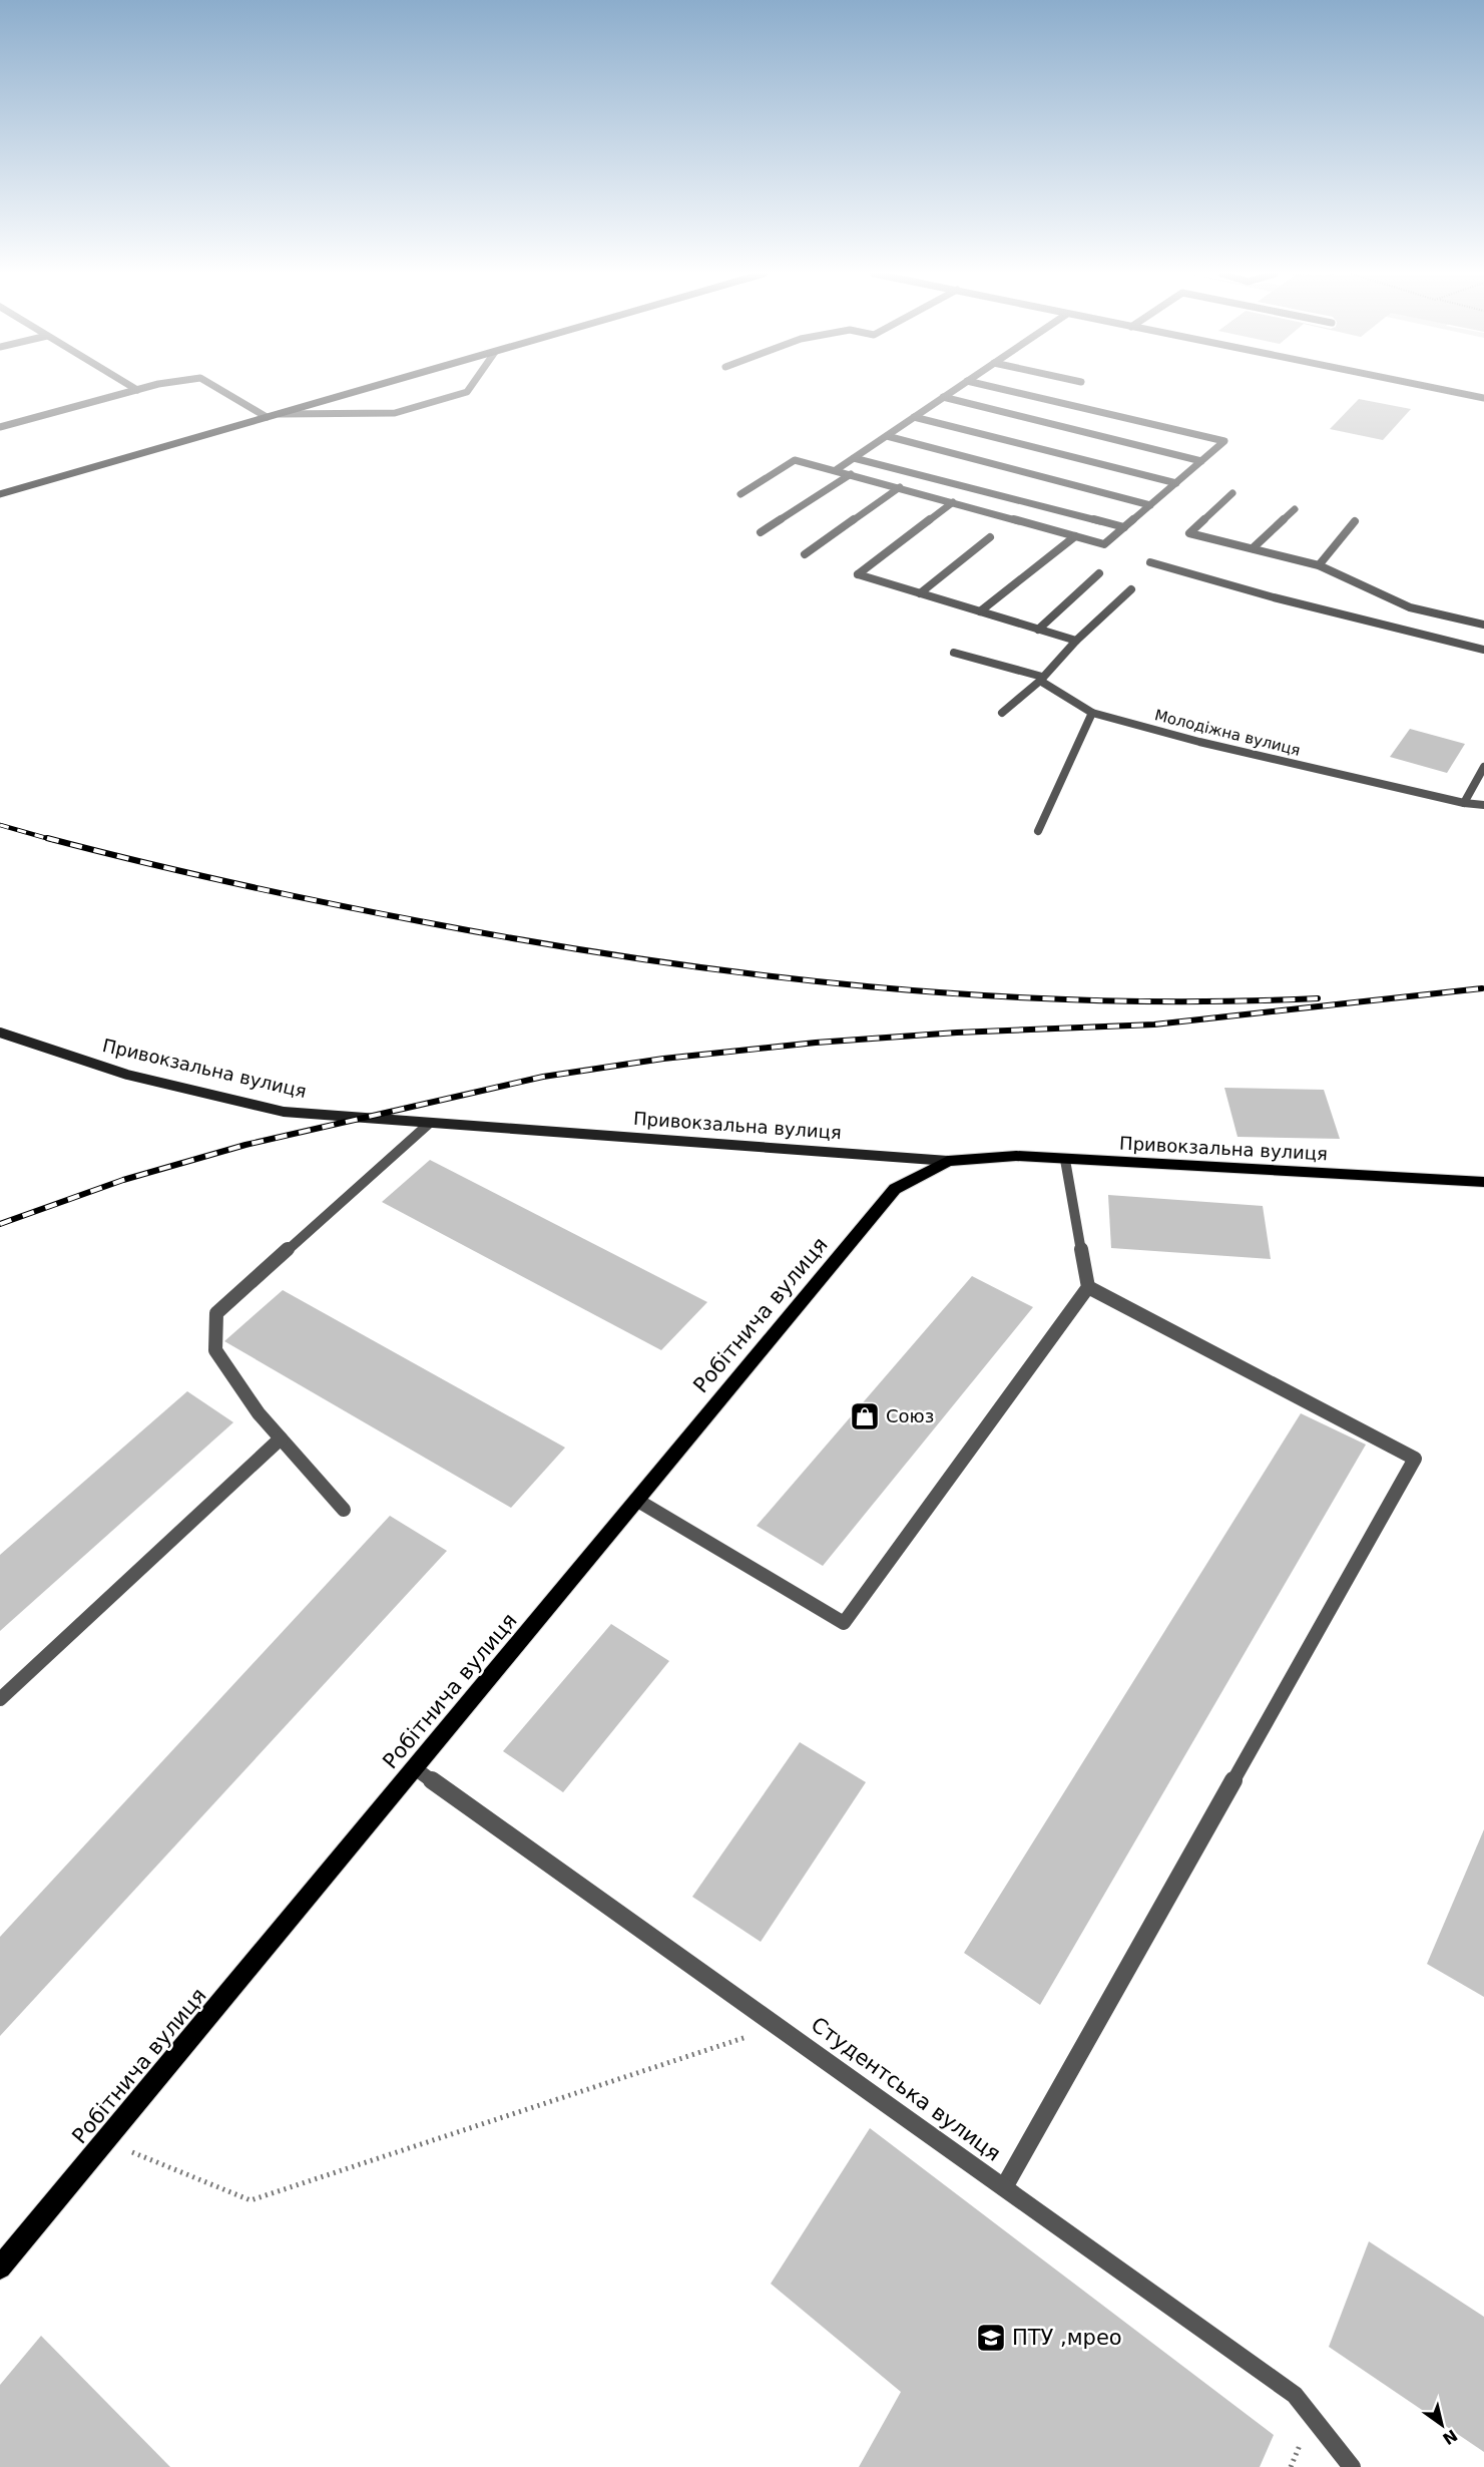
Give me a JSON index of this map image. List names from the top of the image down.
{
  "streets": {
    "main road": ["Привокзальна вулиця", "Робітнича вулиця"],
    "street": ["Молодіжна вулиця", "Студентська вулиця"]
  },
  "crossings": [
    ["Привокзальна вулиця", "Робітнича вулиця"],
    ["Робітнича вулиця", "Студентська вулиця"]
  ],
  "places": {
    "shop": ["Союз"],
    "school or university": ["ПТУ ,мрео"]
  },
  "north": "bottom right"
}
